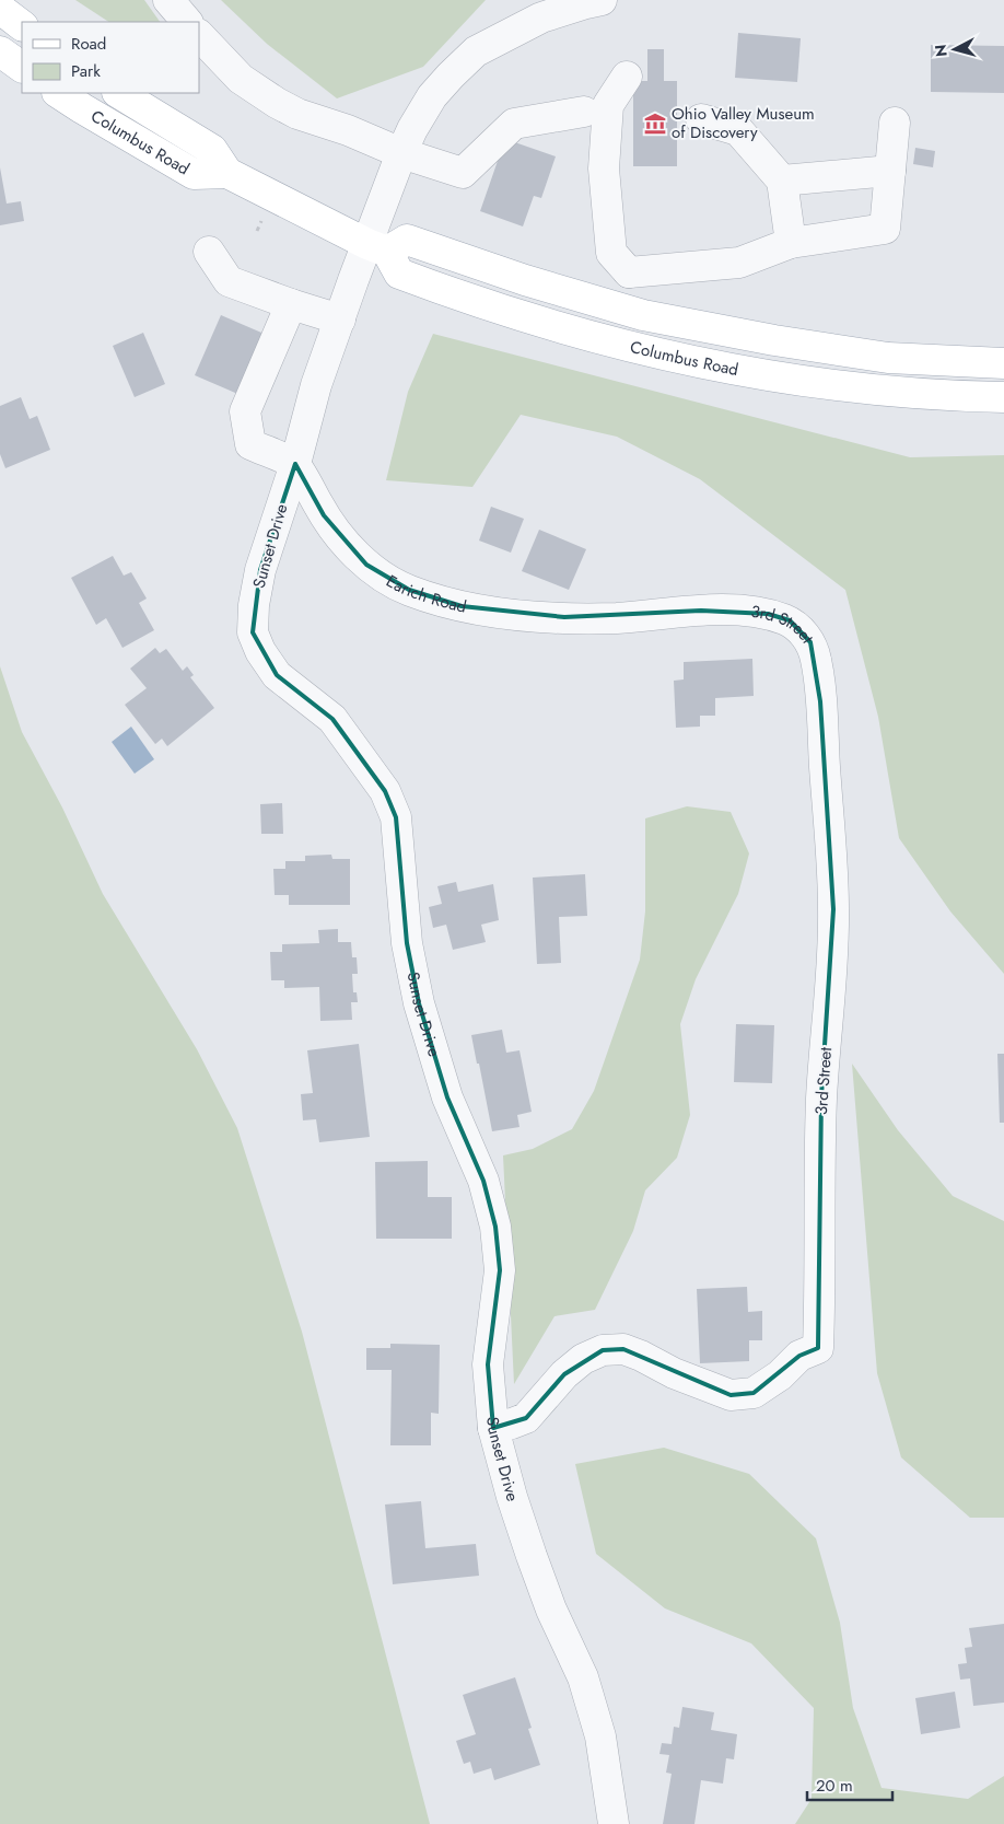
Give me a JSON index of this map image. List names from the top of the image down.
{
  "streets": {
    "main road": ["Columbus Road"],
    "street": ["Sunset Drive", "Earich Road", "3rd Street"]
  },
  "crossings": [
    ["Columbus Road", "Sunset Drive"],
    ["Sunset Drive", "Earich Road"],
    ["Sunset Drive", "3rd Street"],
    ["Earich Road", "3rd Street"]
  ],
  "places": {
    "museum": ["Ohio Valley Museum of Discovery"]
  },
  "legend": ["Road", "Park"],
  "scale_bar": "20 m",
  "north": "left"
}
